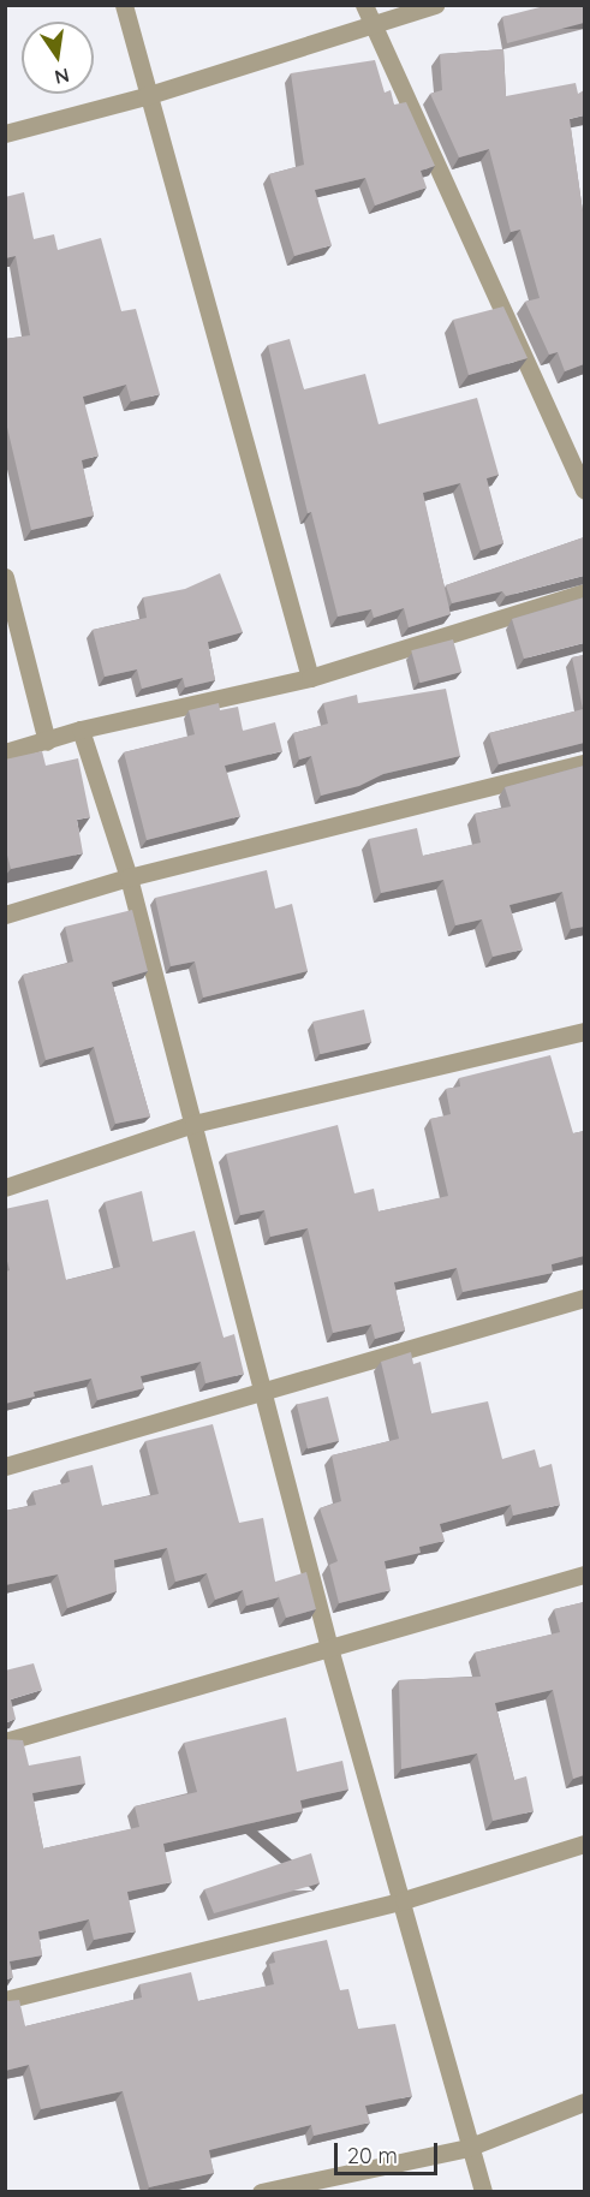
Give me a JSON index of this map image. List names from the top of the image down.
{
  "scale_bar": "20 m",
  "north": "bottom"
}
